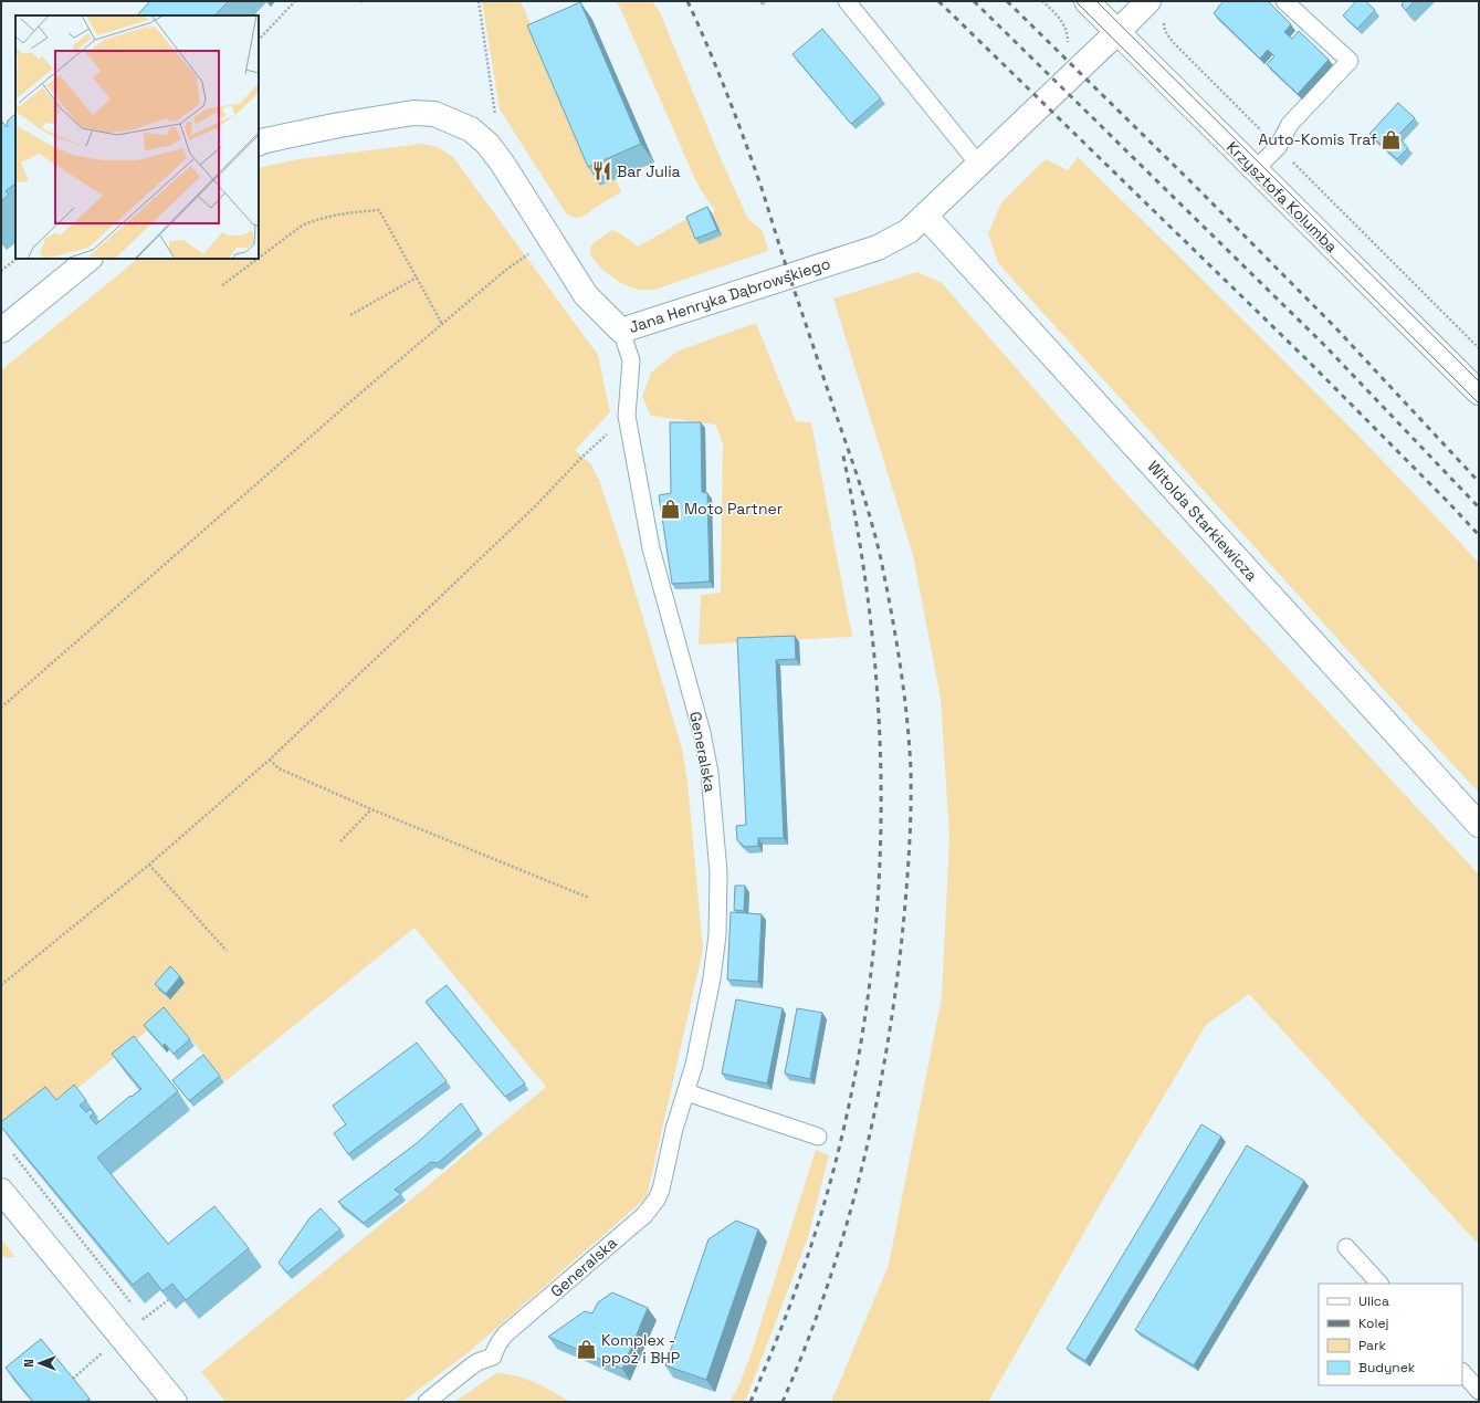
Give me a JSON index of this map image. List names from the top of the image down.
{
  "streets": {
    "street": ["Krzysztofa Kolumba", "Jana Henryka Dąbrowskiego", "Witolda Starkiewicza"],
    "lane": ["Generalska"]
  },
  "crossings": [
    ["Krzysztofa Kolumba", "Jana Henryka Dąbrowskiego"],
    ["Jana Henryka Dąbrowskiego", "Witolda Starkiewicza"],
    ["Jana Henryka Dąbrowskiego", "Generalska"]
  ],
  "places": {
    "shop": ["Auto-Komis Traf", "Moto Partner", "Komplex - ppoż i BHP"],
    "restaurant": ["Bar Julia"]
  },
  "legend": [
    "Ulica",
    "Kolej",
    "Park",
    "Budynek"
  ],
  "north": "left"
}
